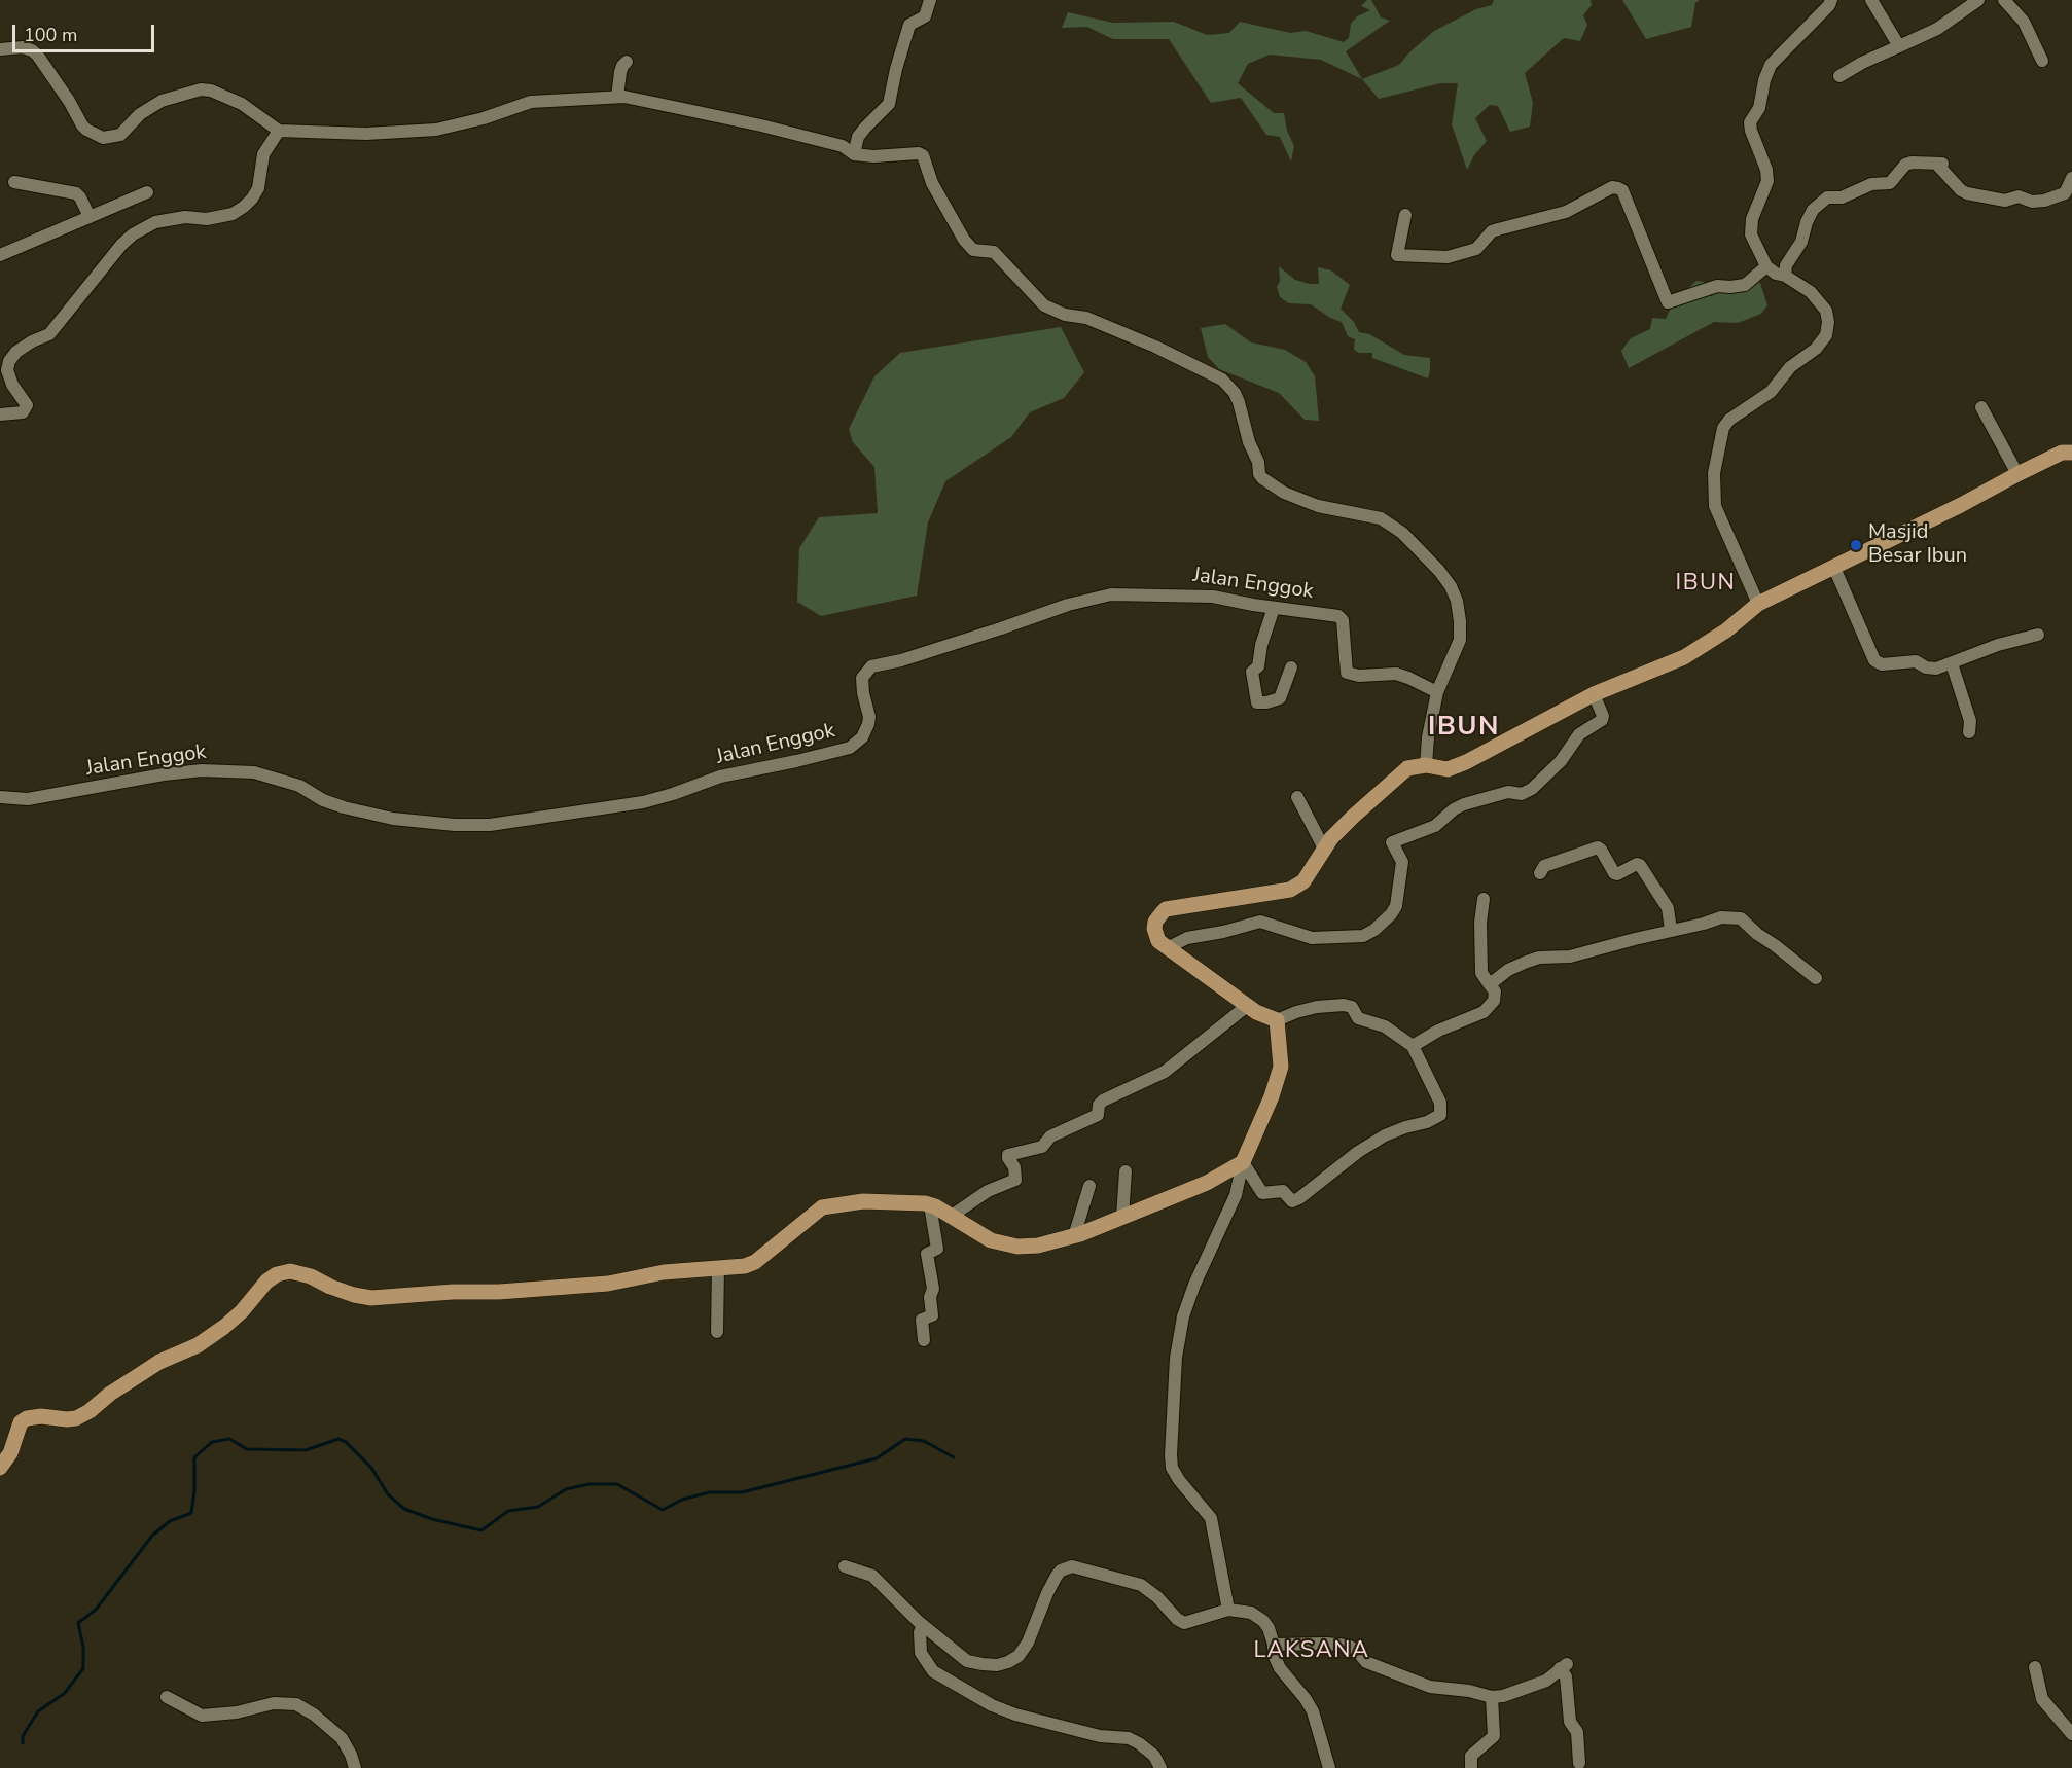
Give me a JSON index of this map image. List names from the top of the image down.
{
  "streets": {
    "street": ["Jalan Enggok"]
  },
  "districts": ["IBUN", "IBUN", "LAKSANA"],
  "places": ["Masjid Besar Ibun"],
  "scale_bar": "100 m"
}
